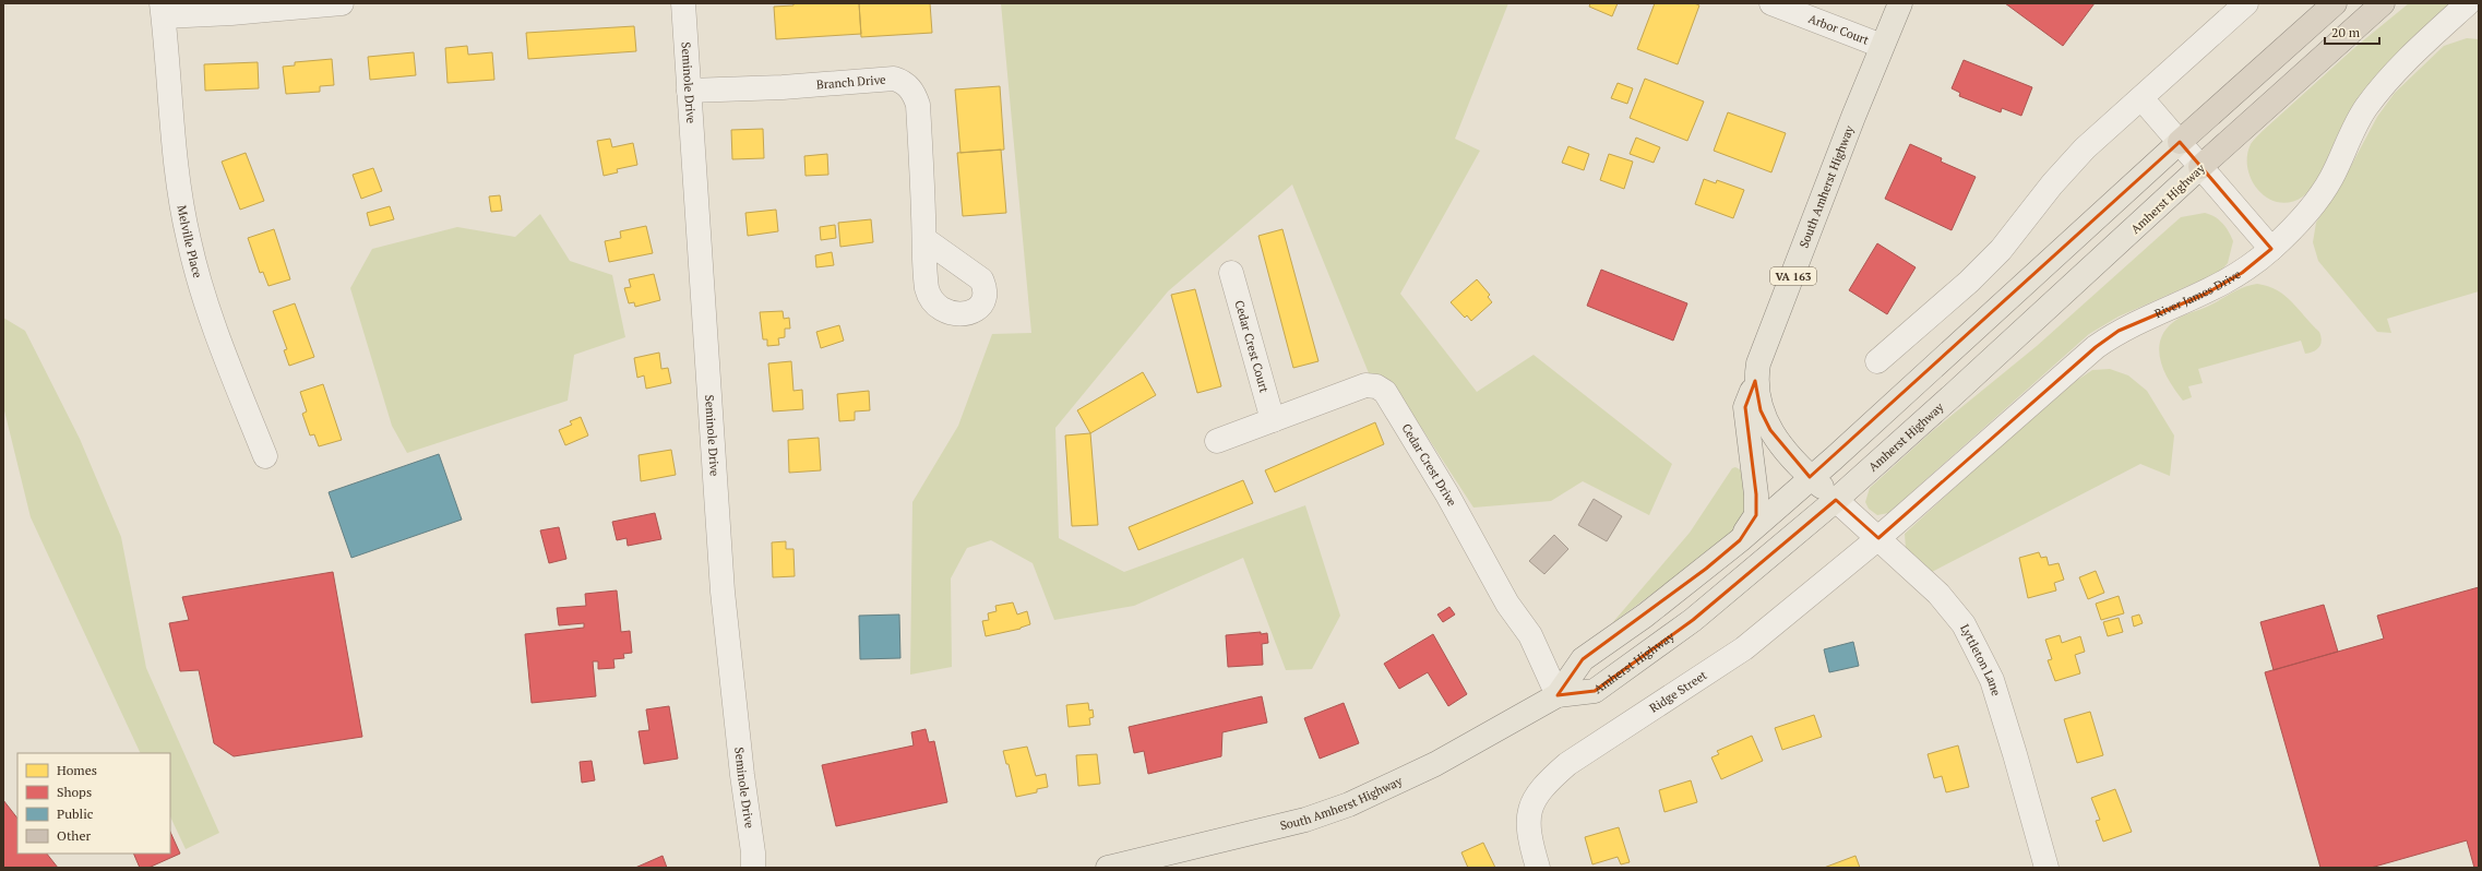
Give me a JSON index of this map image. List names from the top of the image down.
{
  "streets": {
    "highway": ["Amherst Highway"],
    "main road": ["South Amherst Highway", "VA 163"],
    "street": [
      "Arbor Court",
      "Branch Drive",
      "Seminole Drive",
      "Melville Place",
      "River James Drive",
      "Cedar Crest Court",
      "Cedar Crest Drive",
      "Lyttleton Lane",
      "Ridge Street"
    ]
  },
  "crossings": [
    ["Arbor Court", "South Amherst Highway"],
    ["Branch Drive", "Seminole Drive"],
    ["South Amherst Highway", "Amherst Highway"],
    ["South Amherst Highway", "Cedar Crest Drive"],
    ["South Amherst Highway", "Lyttleton Lane"],
    ["Amherst Highway", "Cedar Crest Drive"],
    ["Amherst Highway", "Lyttleton Lane"],
    ["River James Drive", "Lyttleton Lane"],
    ["River James Drive", "Ridge Street"],
    ["Cedar Crest Court", "Cedar Crest Drive"],
    ["Lyttleton Lane", "Ridge Street"]
  ],
  "legend": [
    "Homes",
    "Shops",
    "Public",
    "Other"
  ],
  "scale_bar": "20 m"
}
